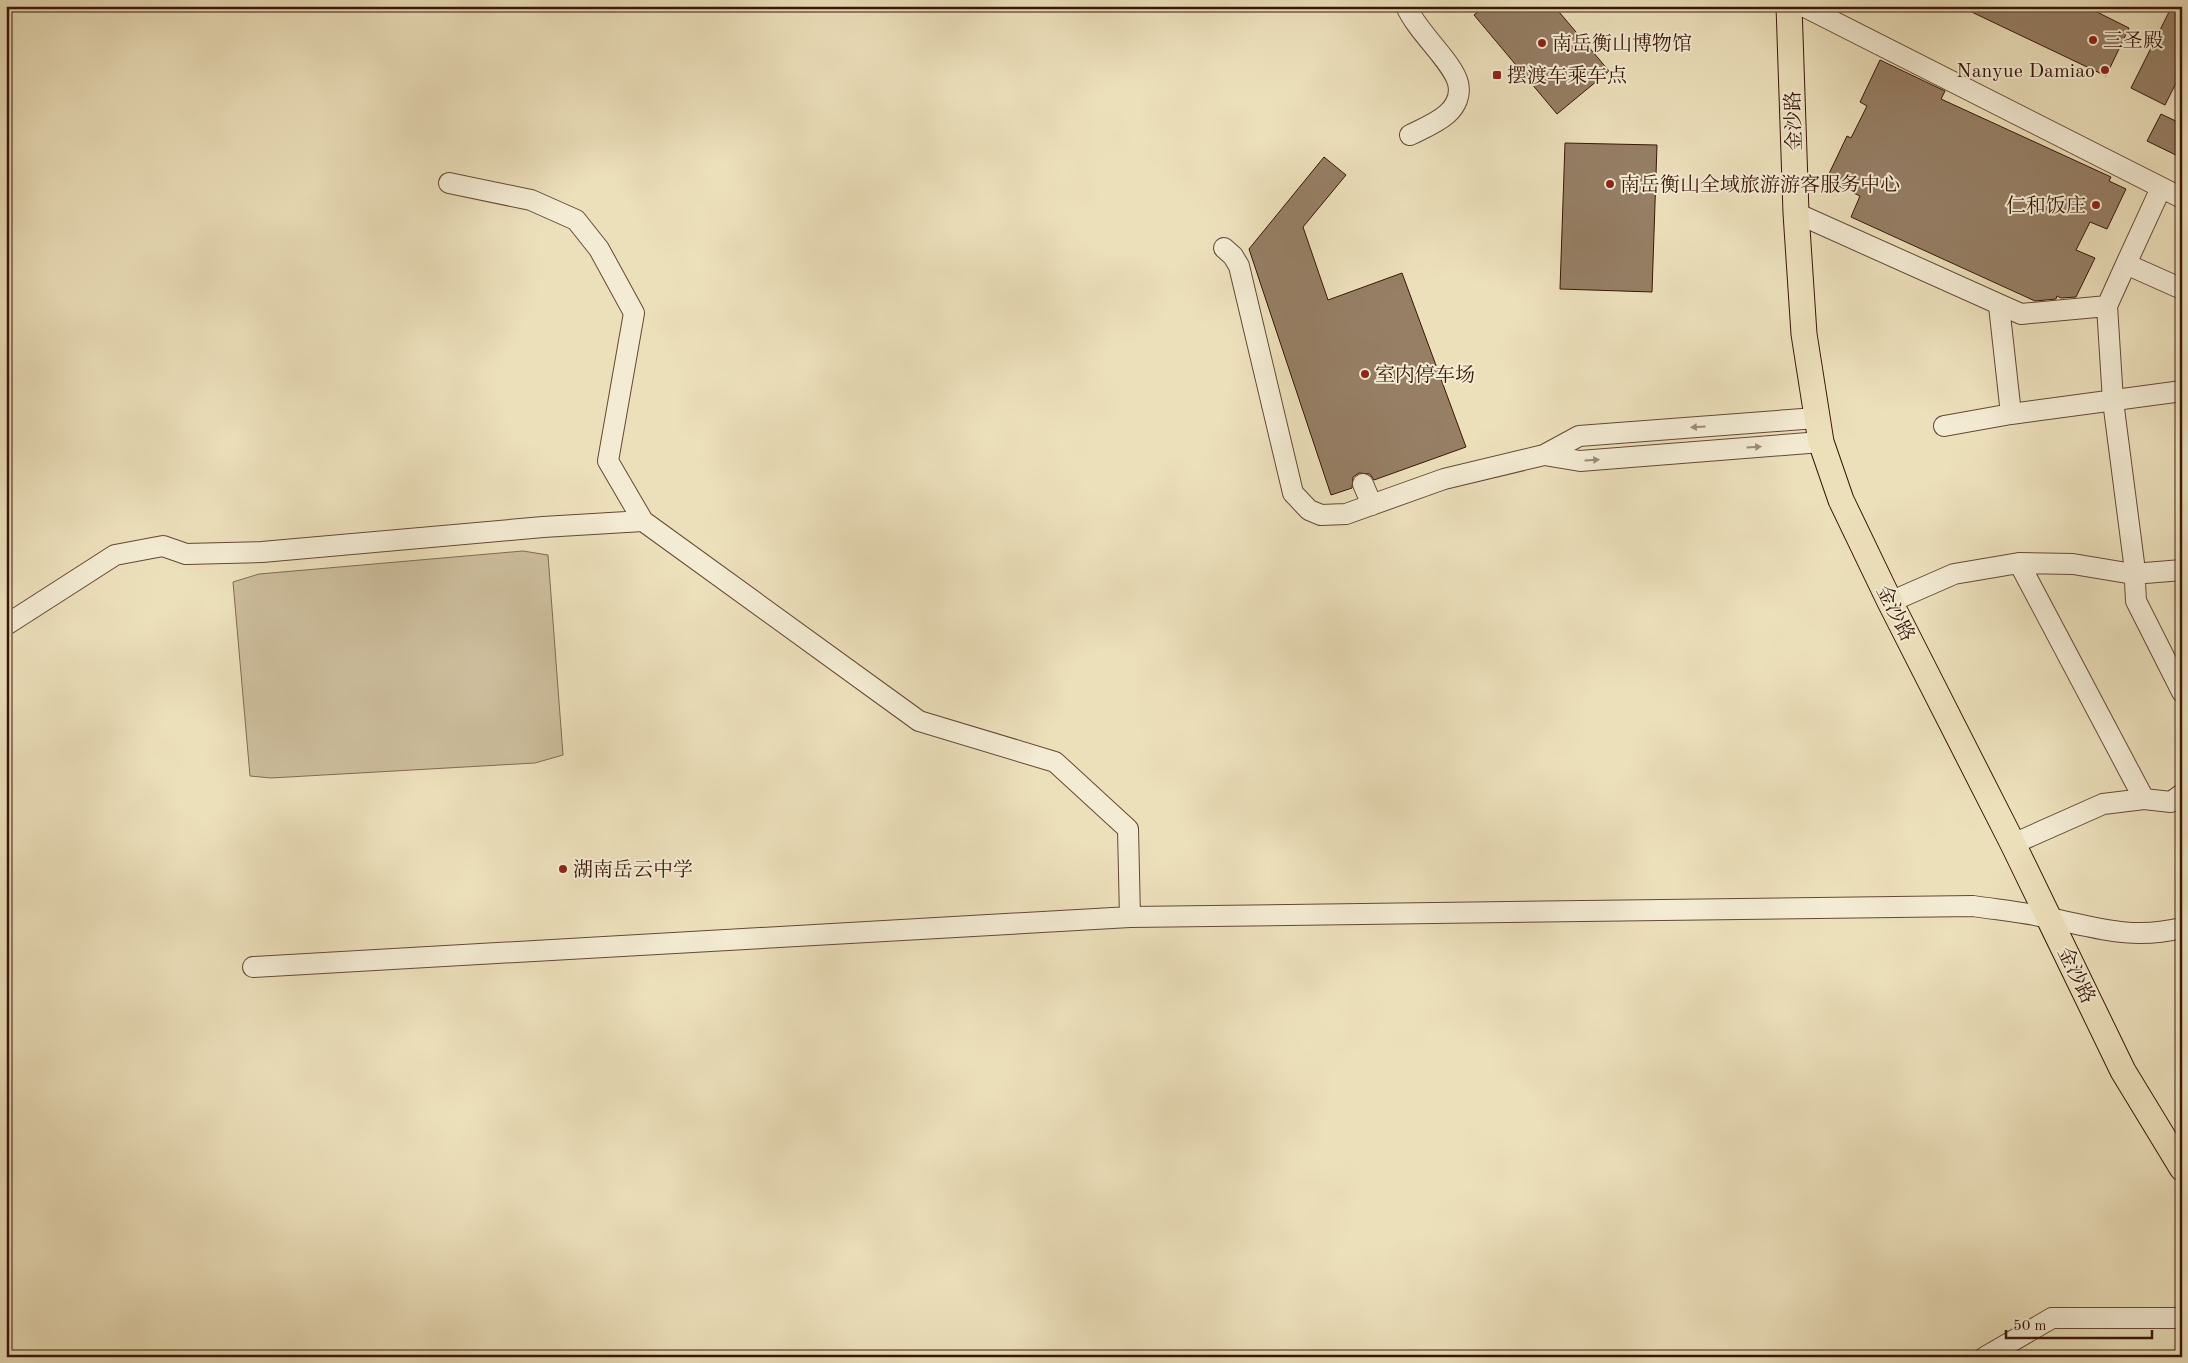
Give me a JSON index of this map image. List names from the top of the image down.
{
  "streets": {
    "main road": ["金沙路"]
  },
  "places": {
    "other": [
      "三圣殿",
      "南岳衡山博物馆",
      "Nanyue Damiao",
      "南岳衡山全域旅游游客服务中心",
      "仁和饭庄",
      "室内停车场",
      "湖南岳云中学"
    ],
    "transit": ["摆渡车乘车点"]
  },
  "scale_bar": "50 m"
}
